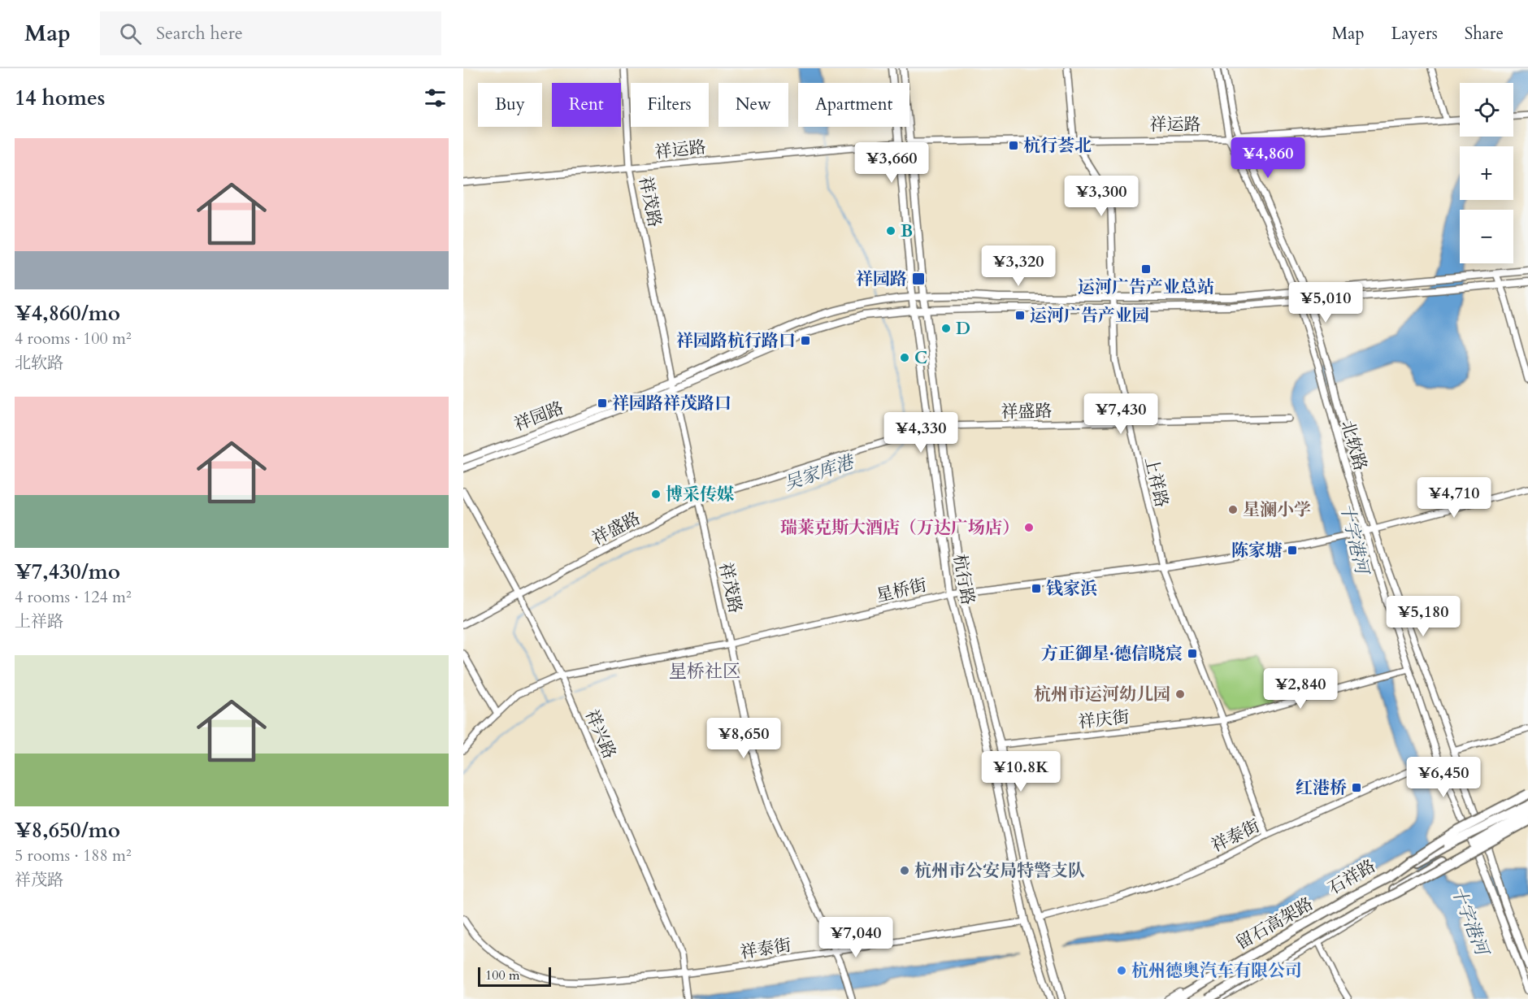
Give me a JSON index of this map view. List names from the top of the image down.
{
  "streets": {
    "highway": ["留石高架路"],
    "main road": ["祥园路", "杭行路", "石祥路"],
    "street": [
      "祥运路",
      "祥茂路",
      "祥盛路",
      "北软路",
      "上祥路",
      "星桥街",
      "祥庆街",
      "祥兴路",
      "祥泰街"
    ]
  },
  "crossings": [
    ["祥运路", "祥茂路"],
    ["祥运路", "北软路"],
    ["祥运路", "上祥路"],
    ["祥运路", "杭行路"],
    ["祥茂路", "祥盛路"],
    ["祥茂路", "祥园路"],
    ["祥茂路", "星桥街"],
    ["祥茂路", "祥泰街"],
    ["祥盛路", "上祥路"],
    ["祥盛路", "杭行路"],
    ["祥盛路", "祥兴路"],
    ["祥园路", "北软路"],
    ["祥园路", "上祥路"],
    ["祥园路", "杭行路"],
    ["北软路", "星桥街"],
    ["北软路", "祥庆街"],
    ["北软路", "祥泰街"],
    ["北软路", "石祥路"],
    ["上祥路", "星桥街"],
    ["上祥路", "祥庆街"],
    ["上祥路", "祥泰街"],
    ["杭行路", "星桥街"],
    ["杭行路", "祥庆街"],
    ["杭行路", "祥泰街"],
    ["星桥街", "祥兴路"],
    ["祥兴路", "祥泰街"]
  ],
  "districts": ["星桥社区"],
  "water": ["吴家库港", "十字港河"],
  "places": {
    "transit": [
      "杭行荟北",
      "运河广告产业总站",
      "祥园路",
      "运河广告产业园",
      "祥园路杭行路口",
      "祥园路祥茂路口",
      "陈家塘",
      "钱家浜",
      "方正御星·德信晓宸",
      "红港桥"
    ],
    "other": [
      "B",
      "D",
      "C",
      "博采传媒",
      "星澜小学",
      "瑞莱克斯大酒店（万达广场店）",
      "杭州市运河幼儿园",
      "杭州市公安局特警支队",
      "杭州德奥汽车有限公司"
    ]
  },
  "scale_bar": "100 m",
  "page": {
    "header": "Map",
    "search": "Search here",
    "nav": ["Map", "Layers", "Share"],
    "heading": "14 homes",
    "map_buttons": ["+", "−"],
    "chip": [
      "Buy",
      "Rent",
      "Filters",
      "New",
      "Apartment"
    ],
    "list": [
      {
        "name": "¥4,860/mo",
        "note": "4 rooms · 100 m² · 北软路"
      },
      {
        "name": "¥7,430/mo",
        "note": "4 rooms · 124 m² · 上祥路"
      },
      {
        "name": "¥8,650/mo",
        "note": "5 rooms · 188 m² · 祥茂路"
      }
    ],
    "price": [
      "¥4,860",
      "¥3,660",
      "¥3,300",
      "¥3,320",
      "¥5,010",
      "¥7,430",
      "¥4,330",
      "¥4,710",
      "¥5,180",
      "¥2,840",
      "¥8,650",
      "¥10.8K",
      "¥6,450",
      "¥7,040"
    ],
    "scale": "100 m"
  }
}
